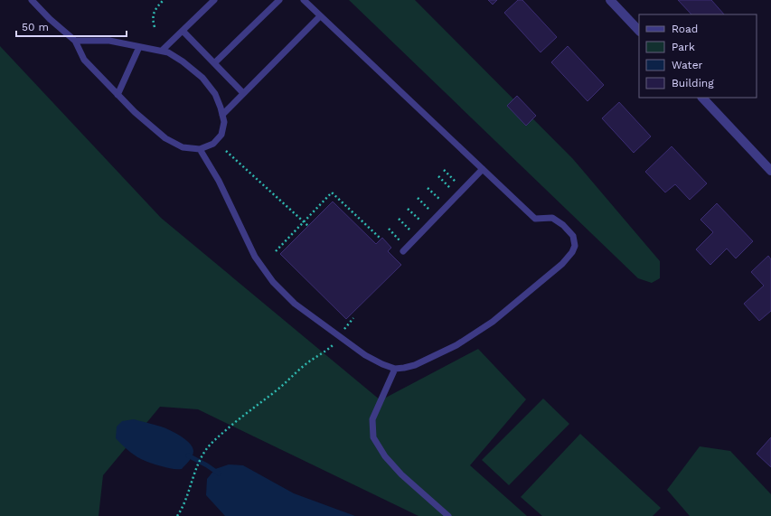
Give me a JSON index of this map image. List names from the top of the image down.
{
  "legend": [
    "Road",
    "Park",
    "Water",
    "Building"
  ],
  "scale_bar": "50 m"
}
